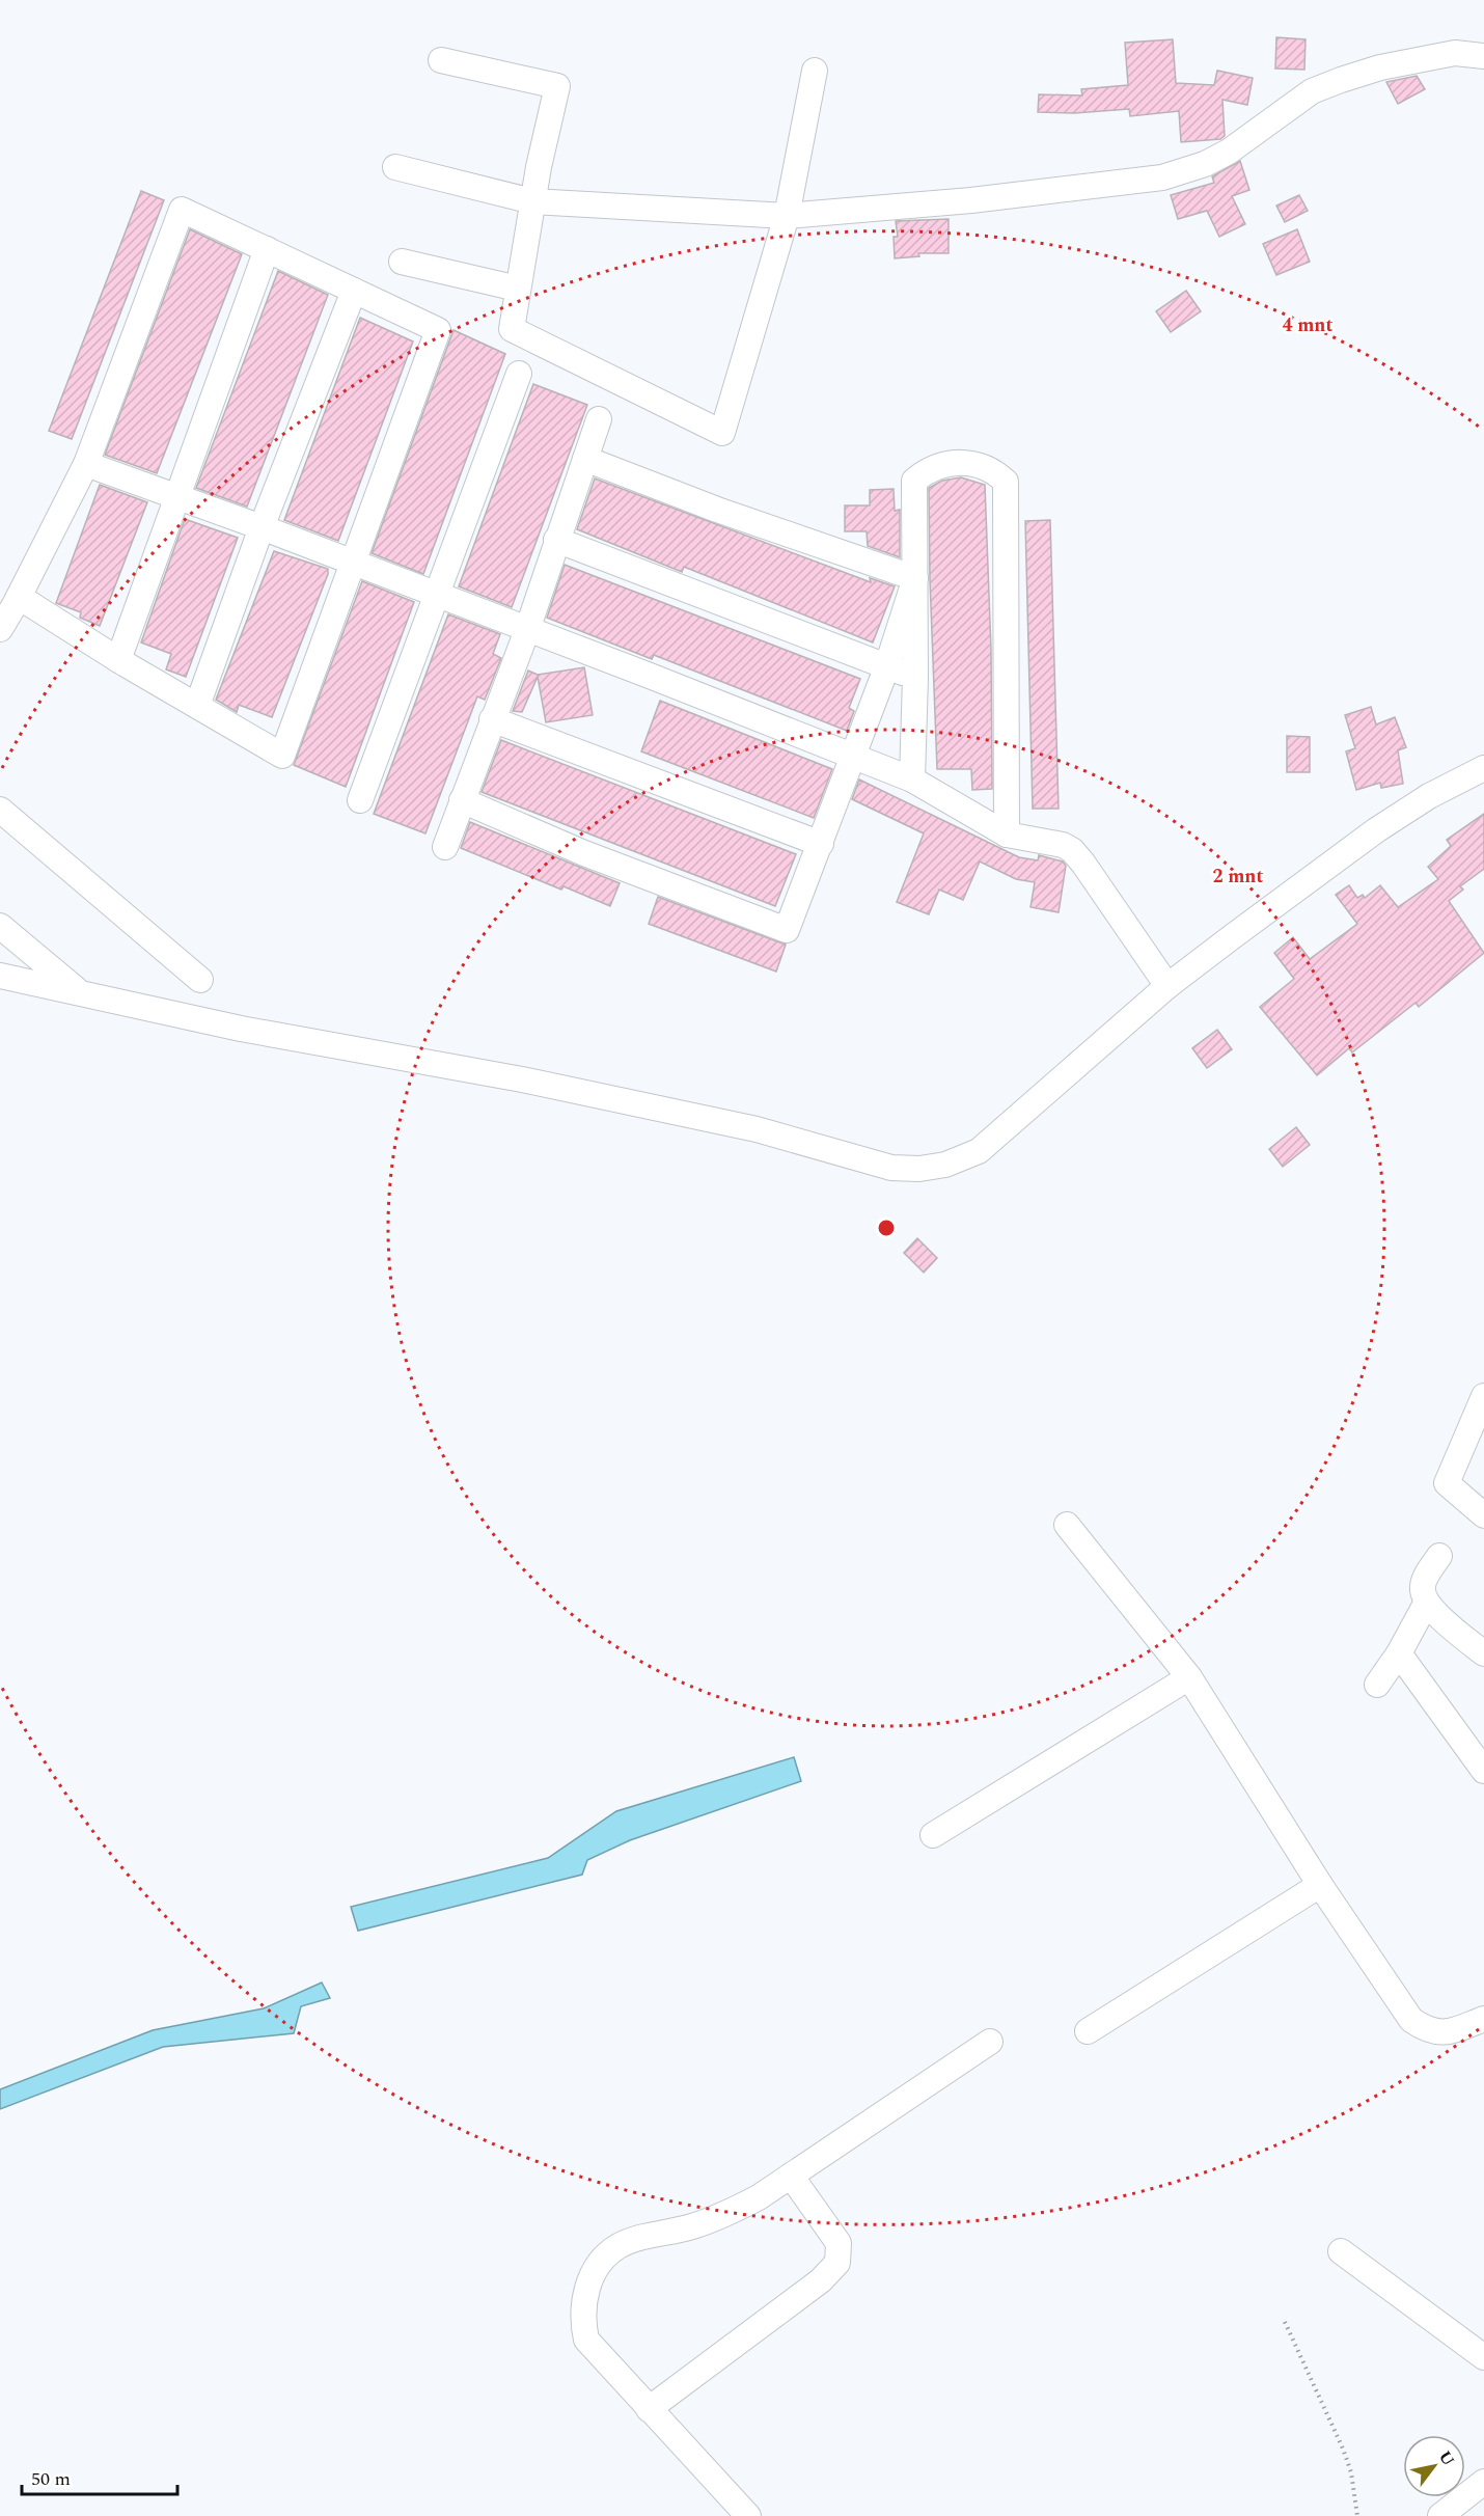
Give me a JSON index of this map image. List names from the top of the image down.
{
  "scale_bar": "50 m",
  "north": "top right",
  "rings": ["4 mnt", "2 mnt"]
}
